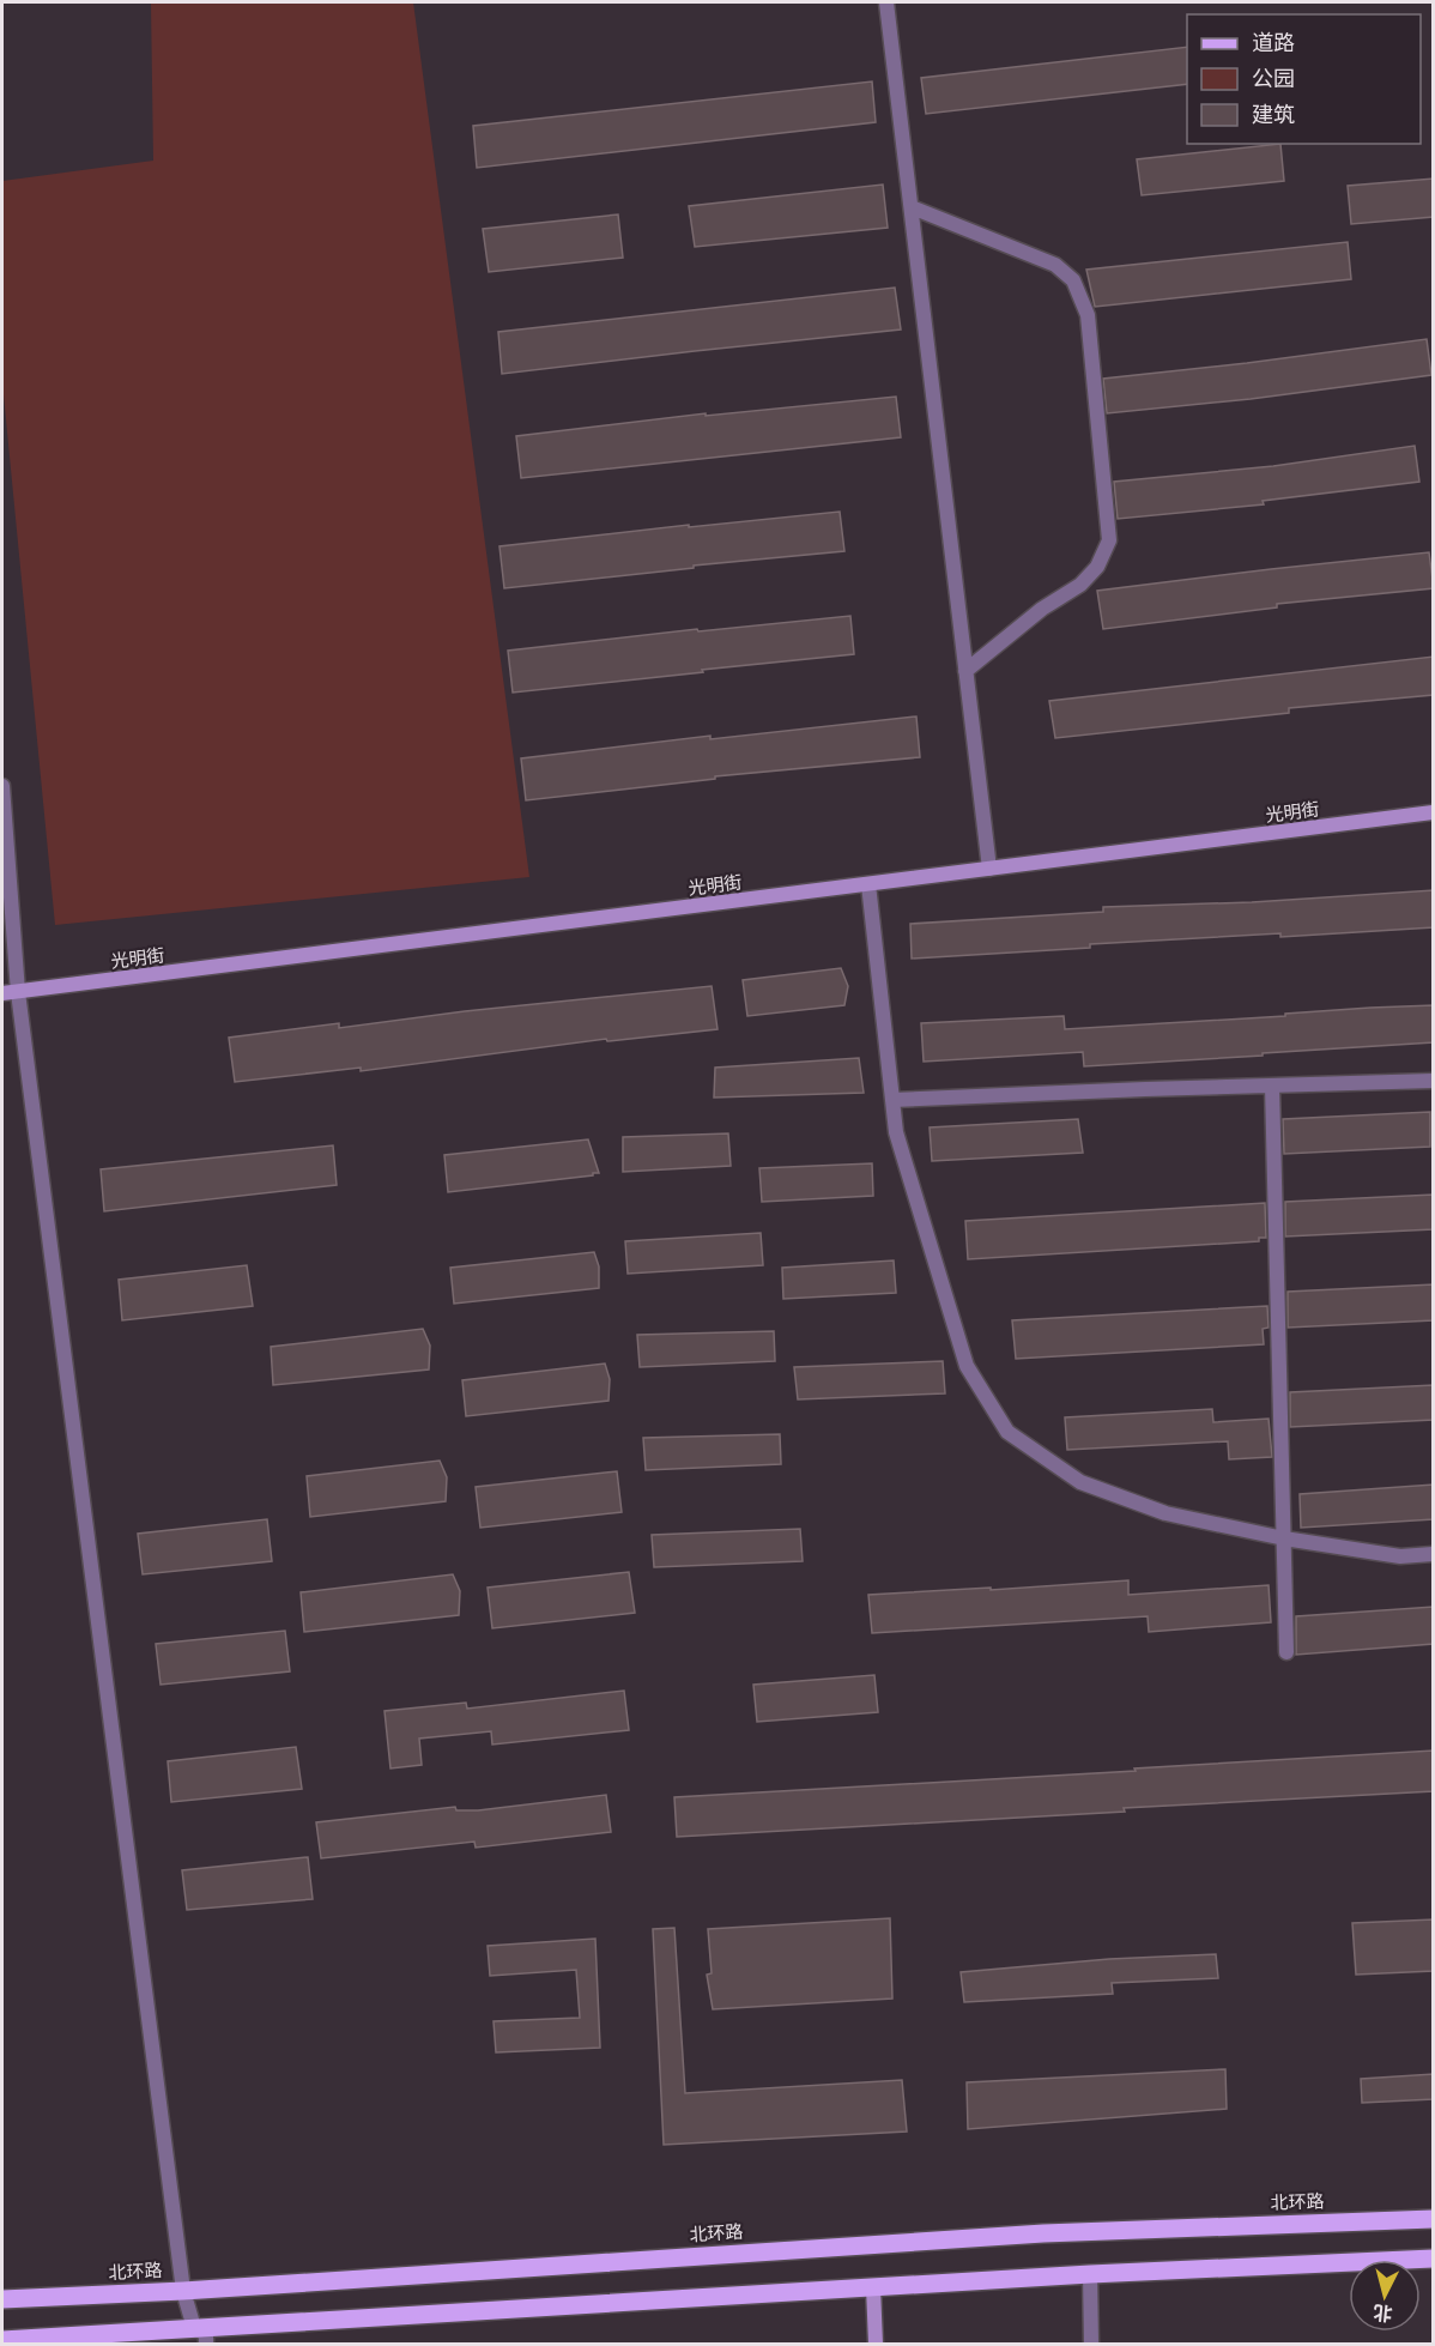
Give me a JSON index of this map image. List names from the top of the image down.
{
  "streets": {
    "main road": ["北环路"],
    "street": ["光明街"]
  },
  "legend": ["道路", "公园", "建筑"],
  "north": "bottom"
}
